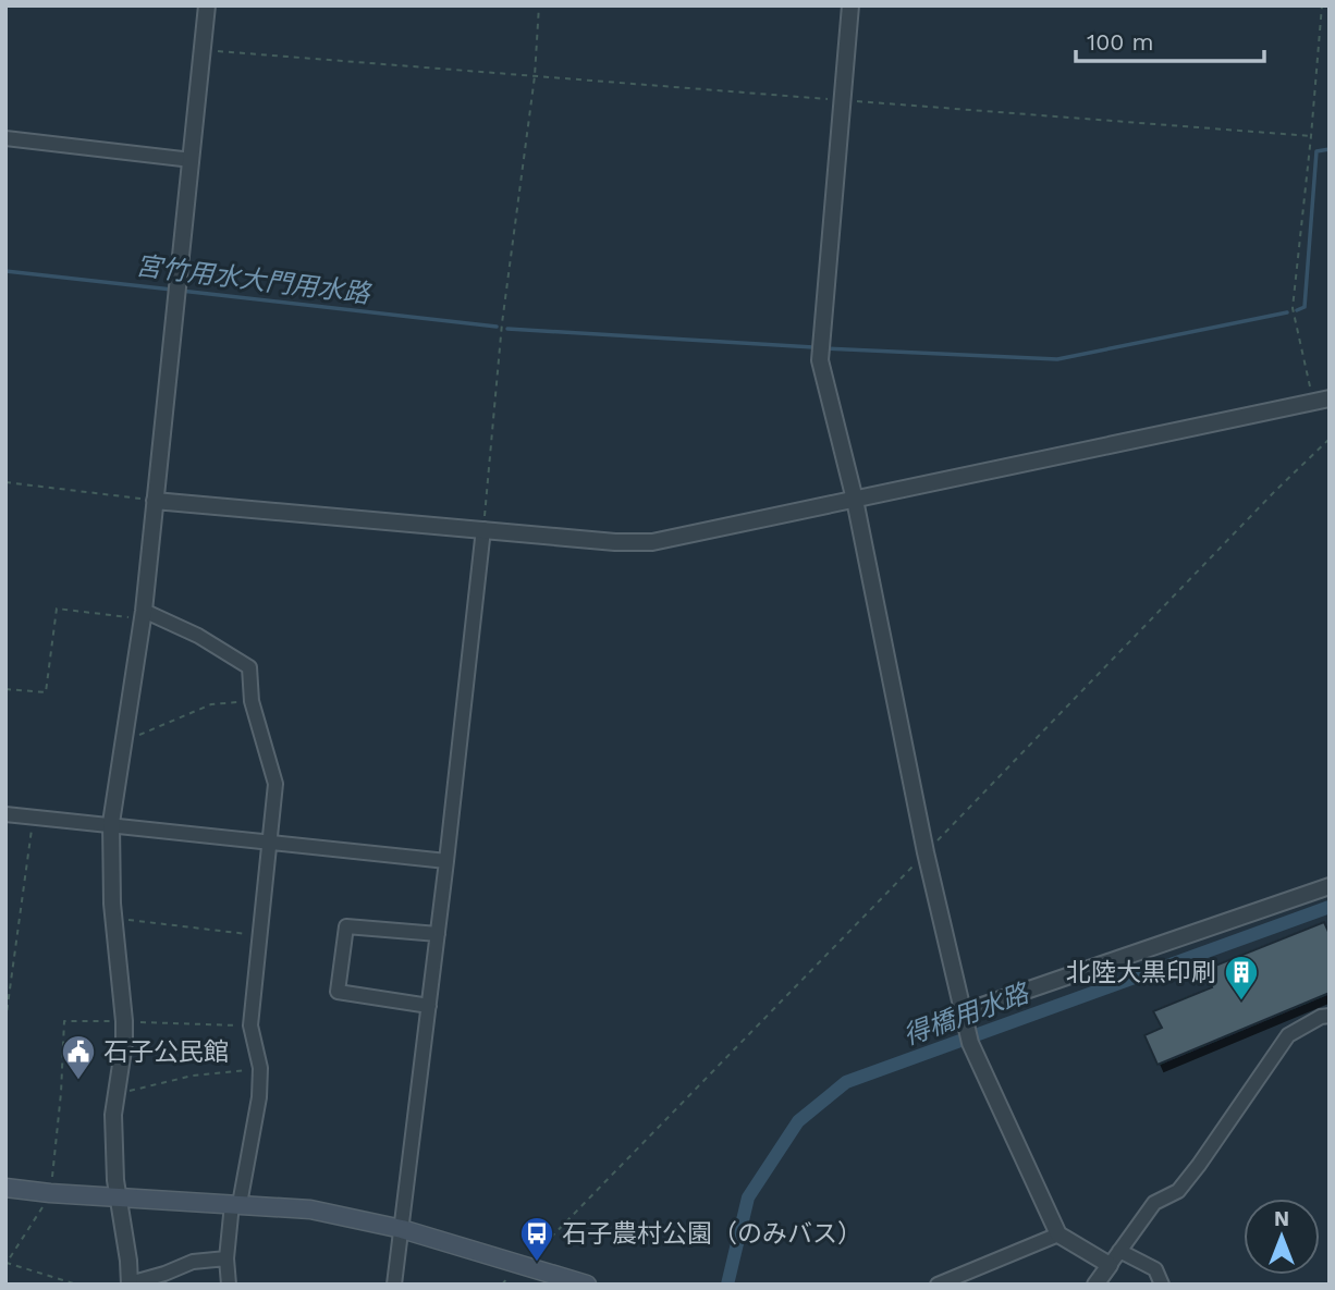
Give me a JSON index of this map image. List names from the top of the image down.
{
  "water": ["宮竹用水大門用水路", "得橋用水路"],
  "places": {
    "building": ["北陸大黒印刷"],
    "public building": ["石子公民館"],
    "bus stop": ["石子農村公園（のみバス）"]
  },
  "scale_bar": "100 m",
  "north": "top"
}
